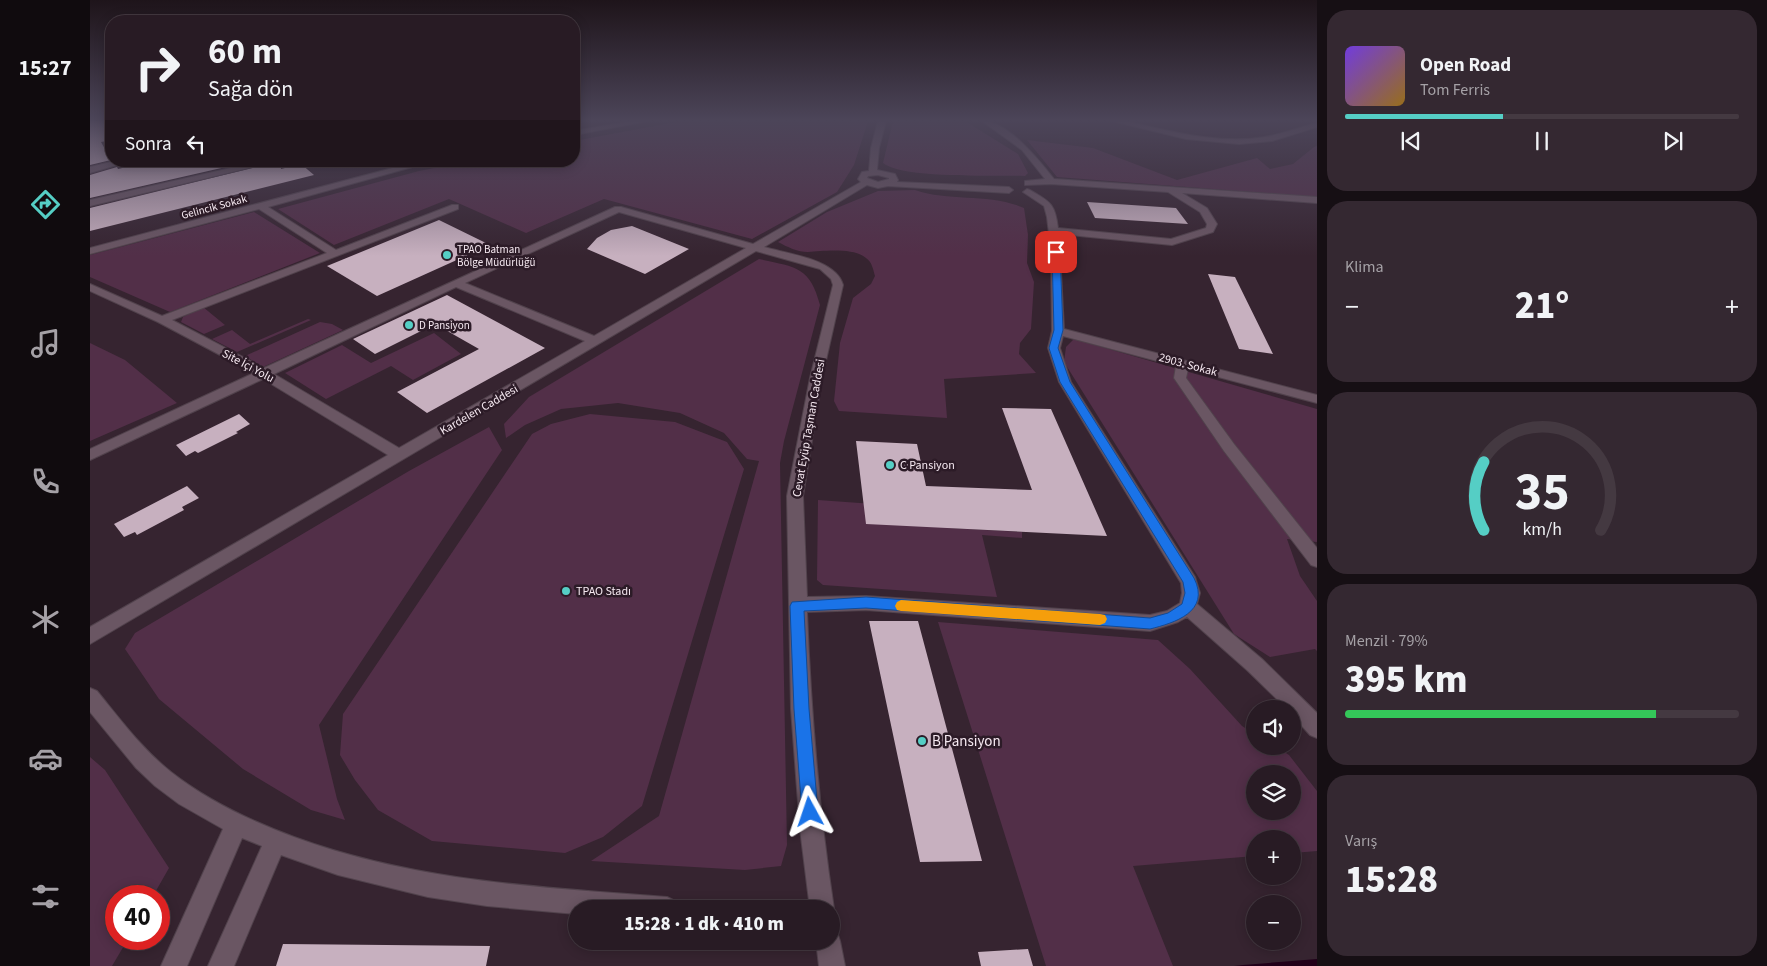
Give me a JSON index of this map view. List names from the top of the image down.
{
  "streets": {
    "street": [
      "Gelincik Sokak",
      "2903. Sokak",
      "Site İçi Yolu",
      "Kardelen Caddesi",
      "Cevat Eyüp Taşman Caddesi"
    ]
  },
  "crossings": [
    ["Site İçi Yolu", "Kardelen Caddesi"],
    ["Site İçi Yolu", "Cevat Eyüp Taşman Caddesi"],
    ["Kardelen Caddesi", "Cevat Eyüp Taşman Caddesi"]
  ],
  "places": [
    "TPAO Batman Bölge Müdürlüğü",
    "D Pansiyon",
    "C Pansiyon",
    "TPAO Stadı",
    "B Pansiyon"
  ],
  "page": {
    "tabs": "15:27",
    "turn": ["60 m", "Sağa dön"],
    "song": ["Open Road", "Tom Ferris"],
    "then": "Sonra",
    "tile": [
      "Klima",
      ["Menzil · 79%", "395 km"],
      ["Varış", "15:28"]
    ],
    "heat": ["−", "21°", "+"],
    "map_buttons": ["+", "−"],
    "limit": "40",
    "trip": "15:28 · 1 dk · 410 m",
    "gauge": ["35", "km/h"]
  }
}
